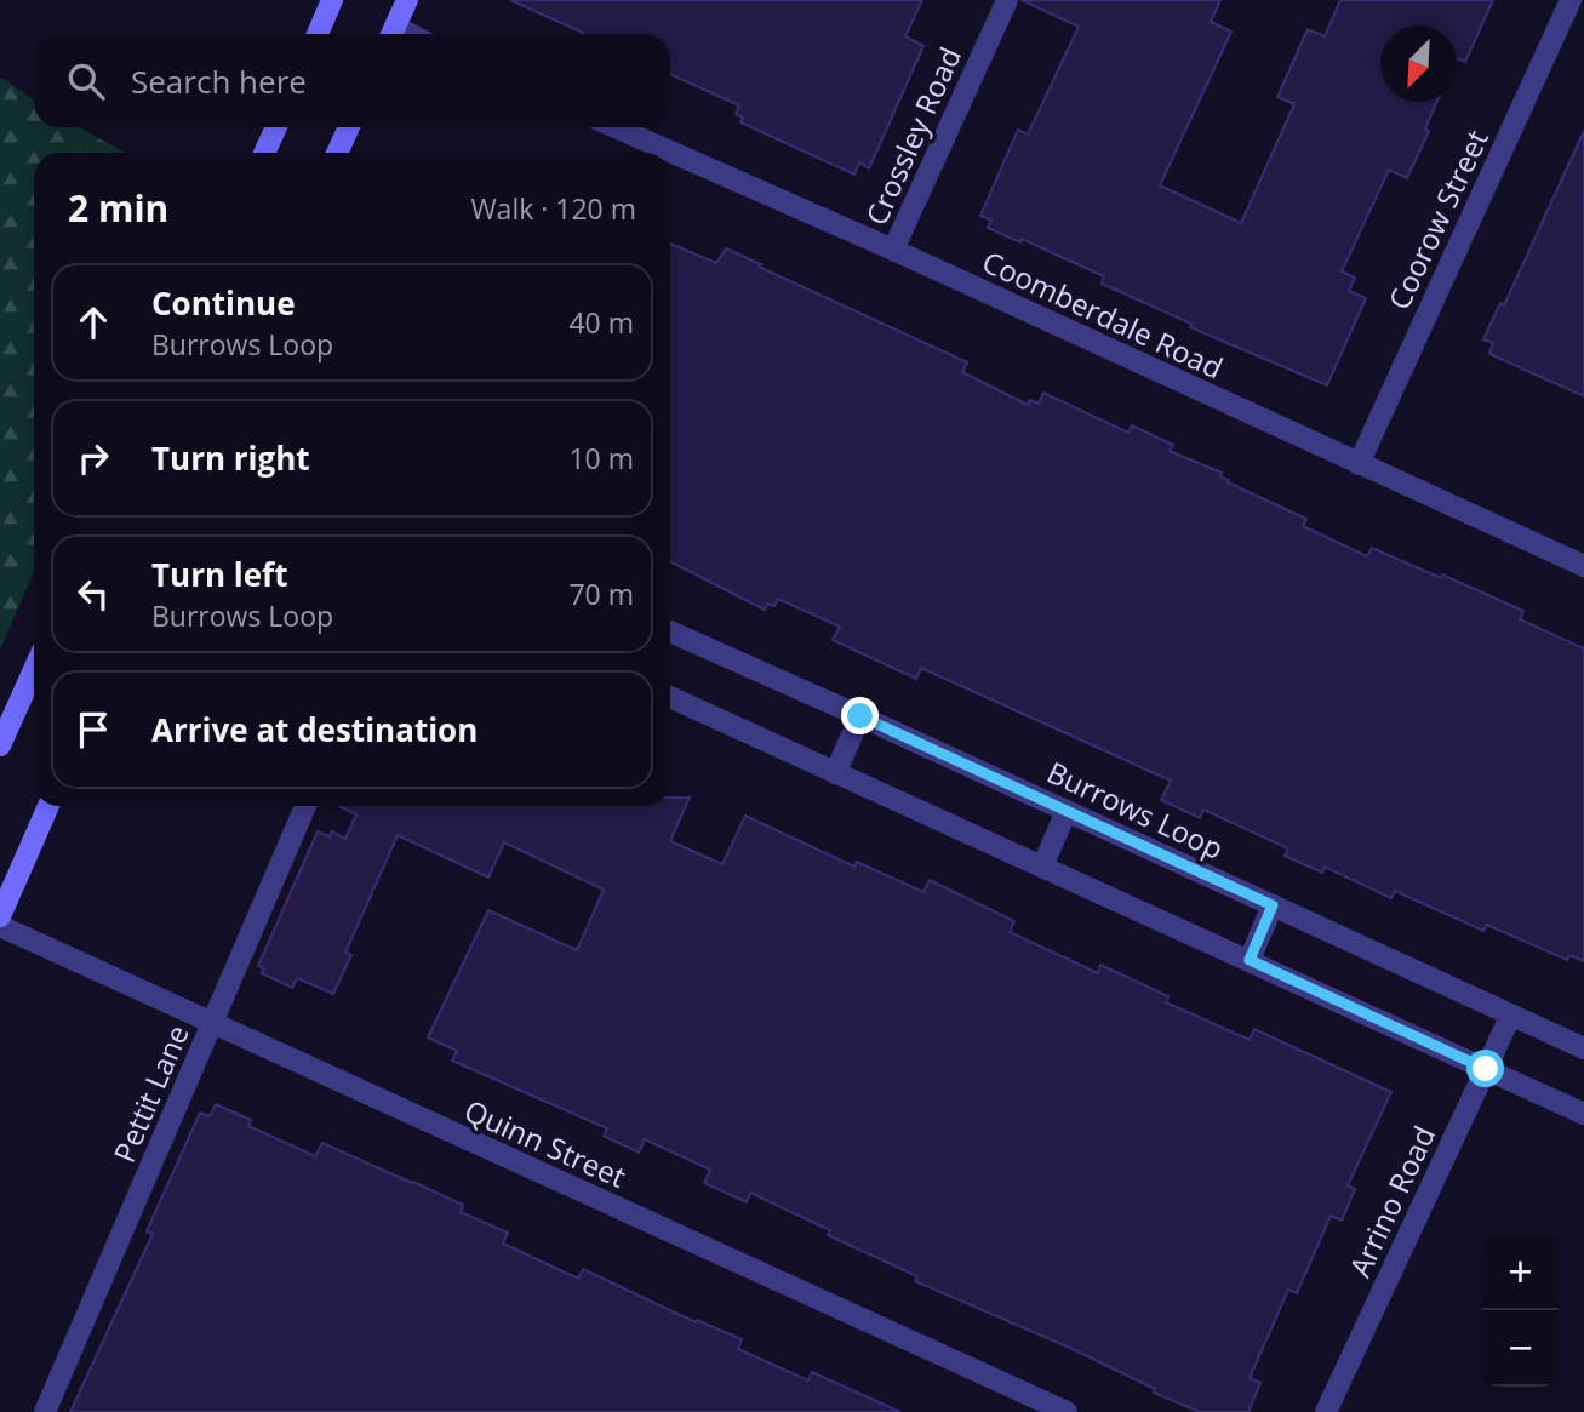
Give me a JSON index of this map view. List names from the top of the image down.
{
  "streets": {
    "street": [
      "Crossley Road",
      "Coorow Street",
      "Coomberdale Road",
      "Burrows Loop",
      "Pettit Lane",
      "Quinn Street",
      "Arrino Road"
    ]
  },
  "crossings": [
    ["Crossley Road", "Coomberdale Road"],
    ["Coorow Street", "Coomberdale Road"],
    ["Burrows Loop", "Arrino Road"],
    ["Pettit Lane", "Quinn Street"]
  ],
  "north": "bottom left",
  "page": {
    "search": "Search here",
    "heading": ["2 min", "Walk · 120 m"],
    "list": [
      ["Continue", "Burrows Loop", "40 m"],
      ["Turn right", "10 m"],
      ["Turn left", "Burrows Loop", "70 m"],
      "Arrive at destination"
    ],
    "map_buttons": ["+", "−"]
  }
}
